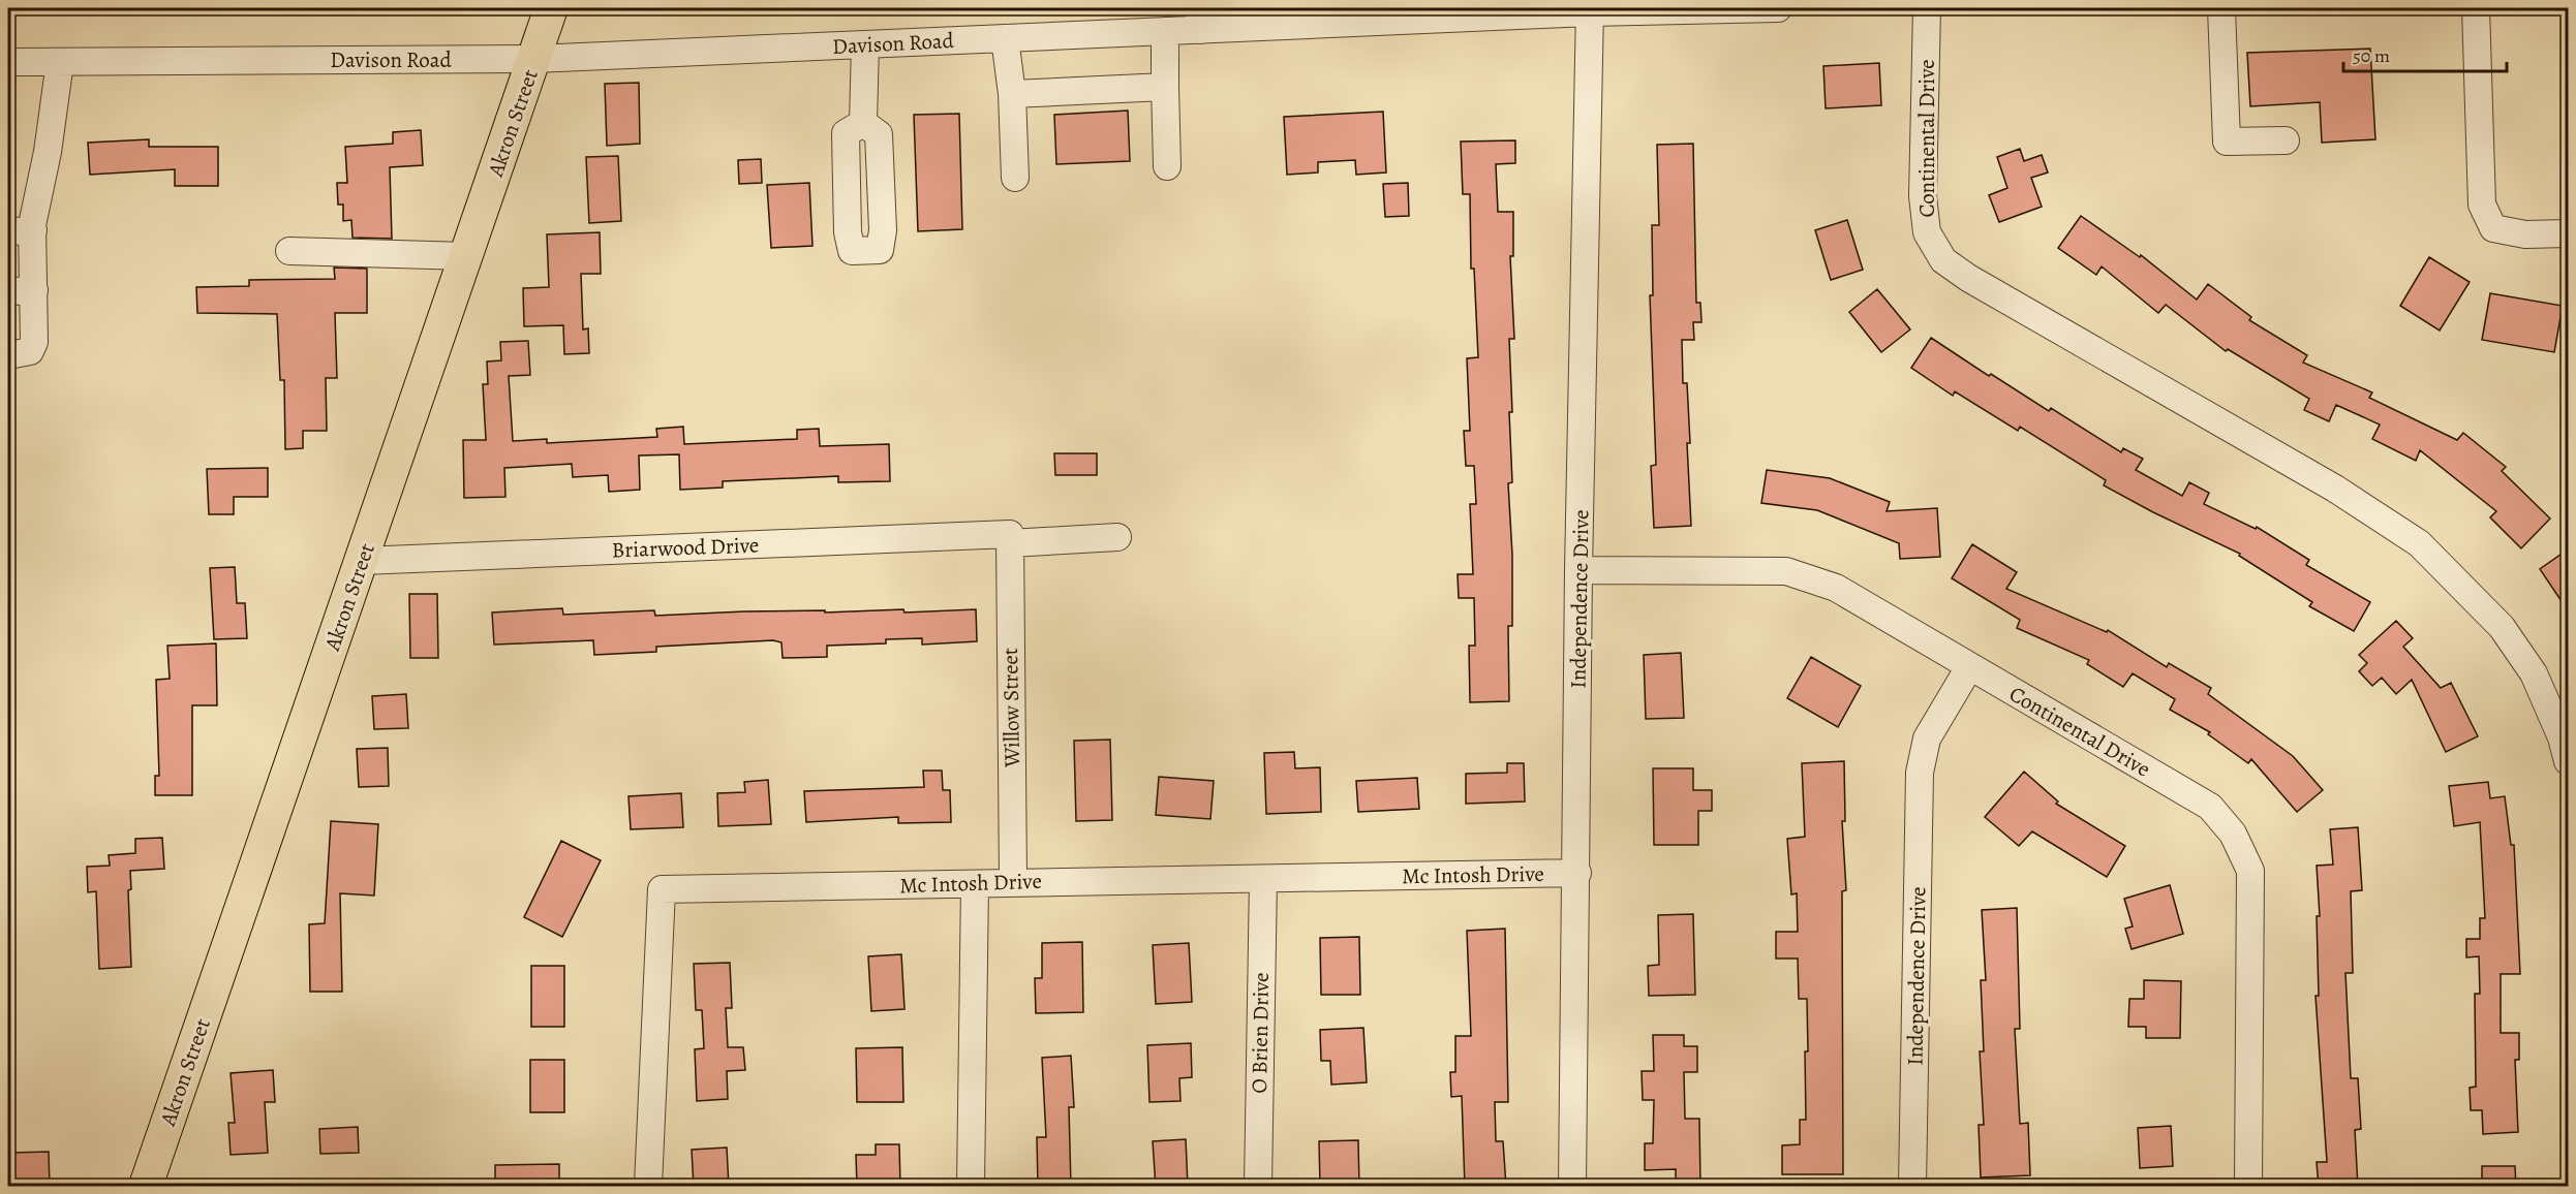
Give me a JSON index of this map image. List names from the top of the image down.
{
  "streets": {
    "main road": ["Akron Street"],
    "street": [
      "Davison Road",
      "Continental Drive",
      "Briarwood Drive",
      "Independence Drive",
      "Willow Street",
      "Mc Intosh Drive",
      "O Brien Drive"
    ]
  },
  "crossings": [
    ["Davison Road", "Akron Street"],
    ["Davison Road", "Independence Drive"],
    ["Akron Street", "Briarwood Drive"],
    ["Continental Drive", "Independence Drive"],
    ["Briarwood Drive", "Willow Street"],
    ["Independence Drive", "Mc Intosh Drive"],
    ["Willow Street", "Mc Intosh Drive"],
    ["Mc Intosh Drive", "O Brien Drive"]
  ],
  "scale_bar": "50 m"
}
